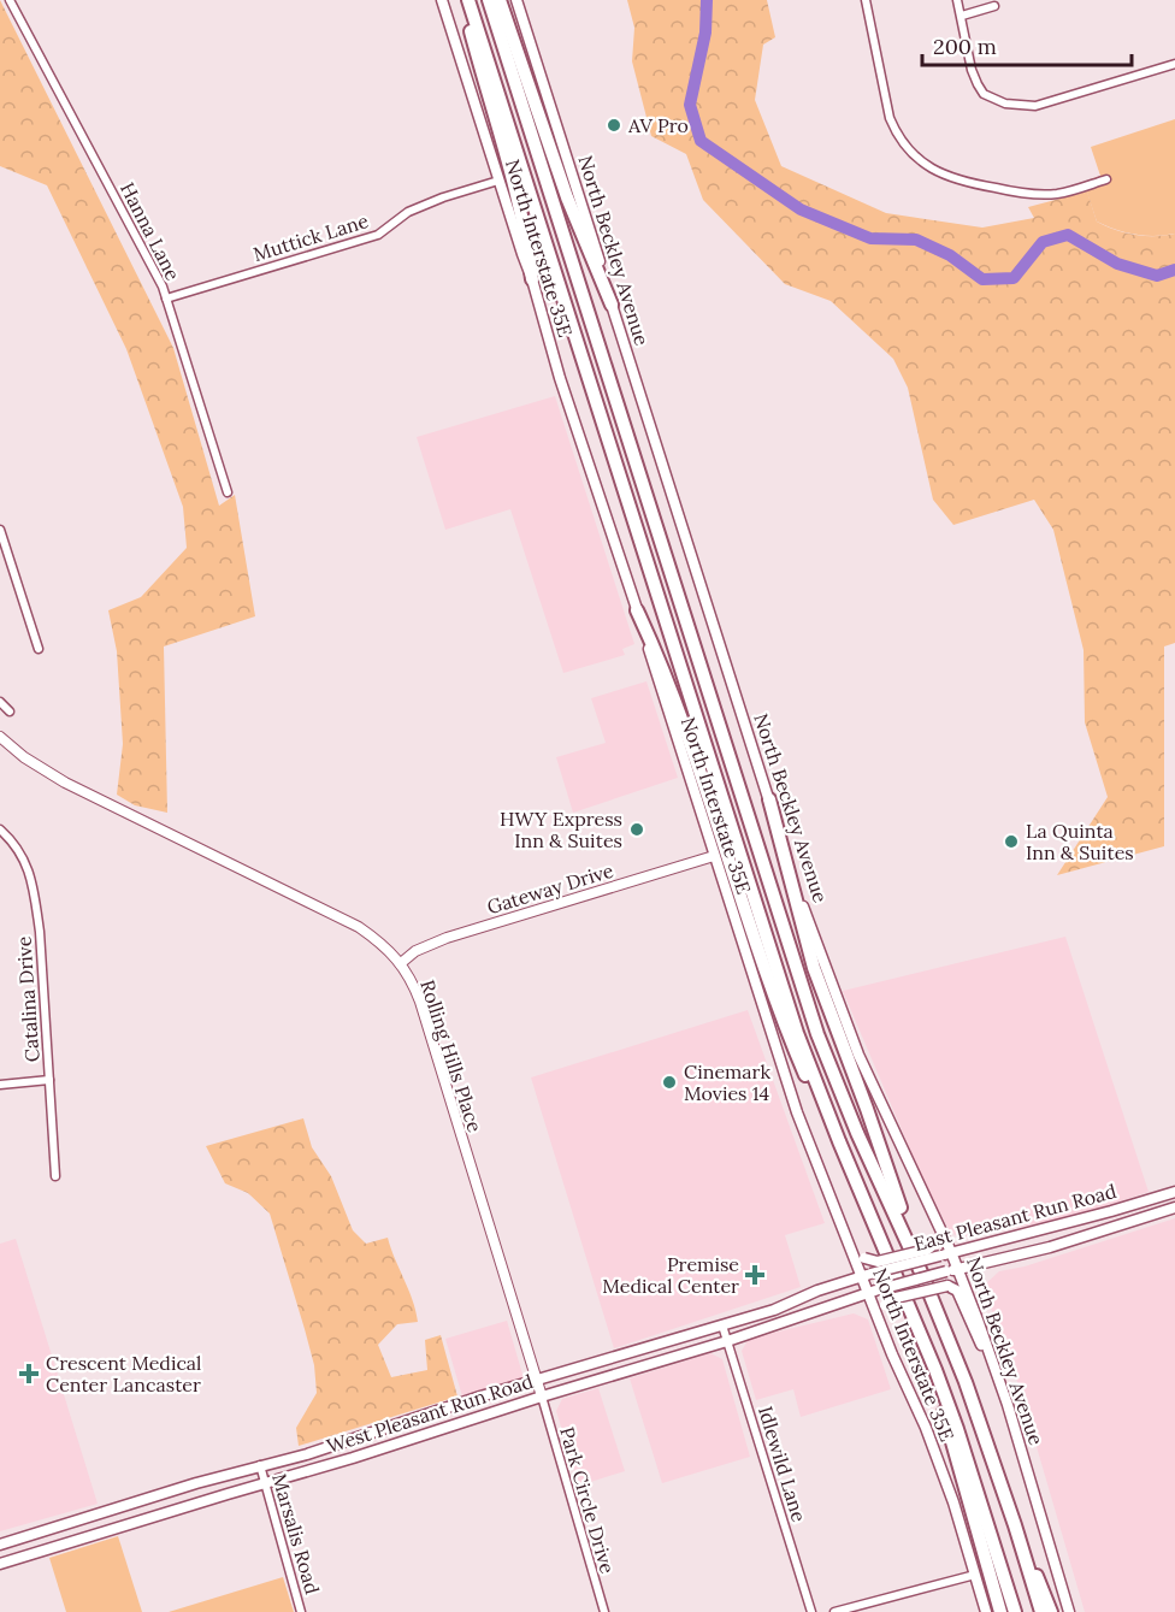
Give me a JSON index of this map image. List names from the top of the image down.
{
  "streets": {
    "main road": [
      "North Interstate 35E",
      "North Beckley Avenue",
      "East Pleasant Run Road",
      "West Pleasant Run Road"
    ],
    "street": [
      "Hanna Lane",
      "Muttick Lane",
      "Gateway Drive",
      "Catalina Drive",
      "Rolling Hills Place",
      "Idlewild Lane",
      "Park Circle Drive",
      "Marsalis Road"
    ]
  },
  "crossings": [
    ["Hanna Lane", "Muttick Lane"],
    ["Muttick Lane", "North Interstate 35E"],
    ["North Interstate 35E", "Gateway Drive"],
    ["North Interstate 35E", "East Pleasant Run Road"],
    ["North Interstate 35E", "West Pleasant Run Road"],
    ["North Beckley Avenue", "East Pleasant Run Road"],
    ["Gateway Drive", "Rolling Hills Place"],
    ["Rolling Hills Place", "West Pleasant Run Road"],
    ["Rolling Hills Place", "Park Circle Drive"],
    ["East Pleasant Run Road", "West Pleasant Run Road"],
    ["West Pleasant Run Road", "Idlewild Lane"],
    ["West Pleasant Run Road", "Park Circle Drive"],
    ["West Pleasant Run Road", "Marsalis Road"]
  ],
  "places": {
    "other": [
      "AV Pro",
      "HWY Express Inn & Suites",
      "La Quinta Inn & Suites",
      "Cinemark Movies 14"
    ],
    "health": ["Premise Medical Center", "Crescent Medical Center Lancaster"]
  },
  "scale_bar": "200 m"
}
